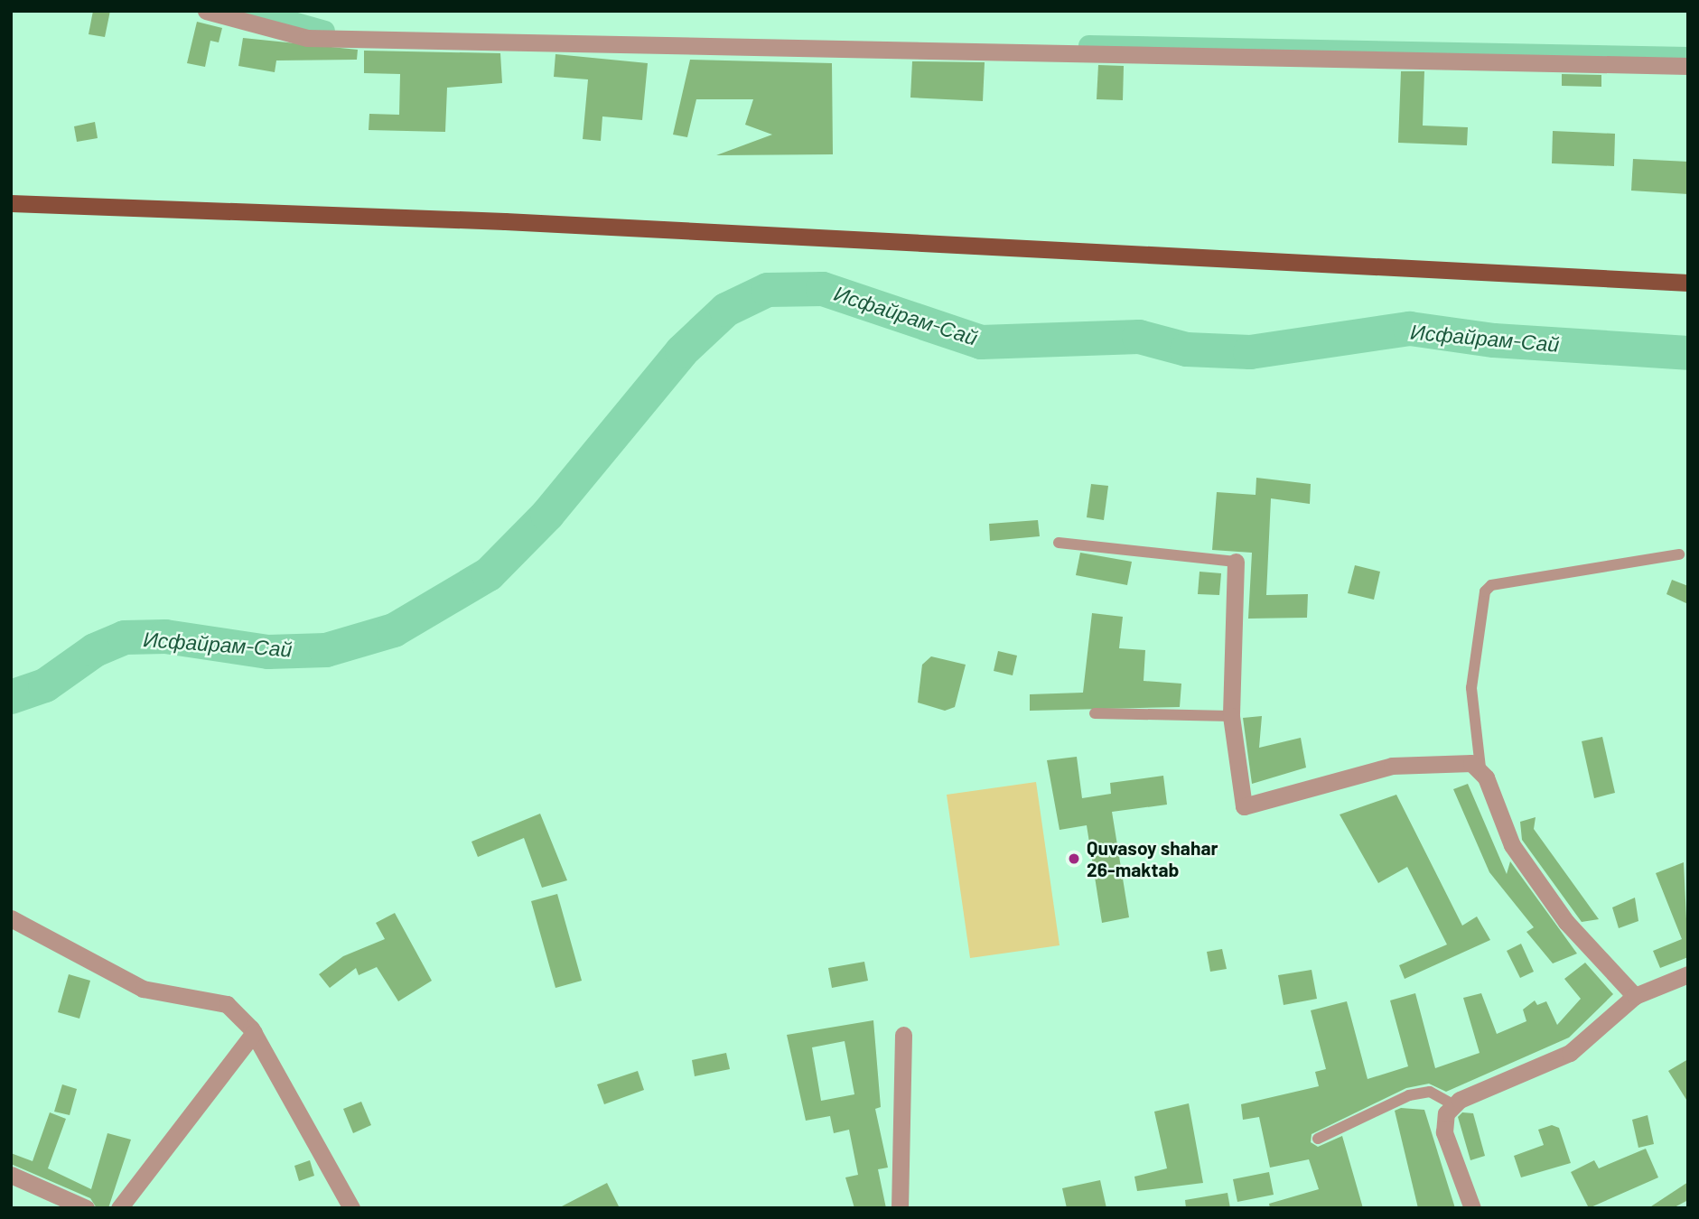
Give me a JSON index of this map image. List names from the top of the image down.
{
  "water": ["Исфайрам-Сай"],
  "places": ["Quvasoy shahar 26-maktab"]
}
